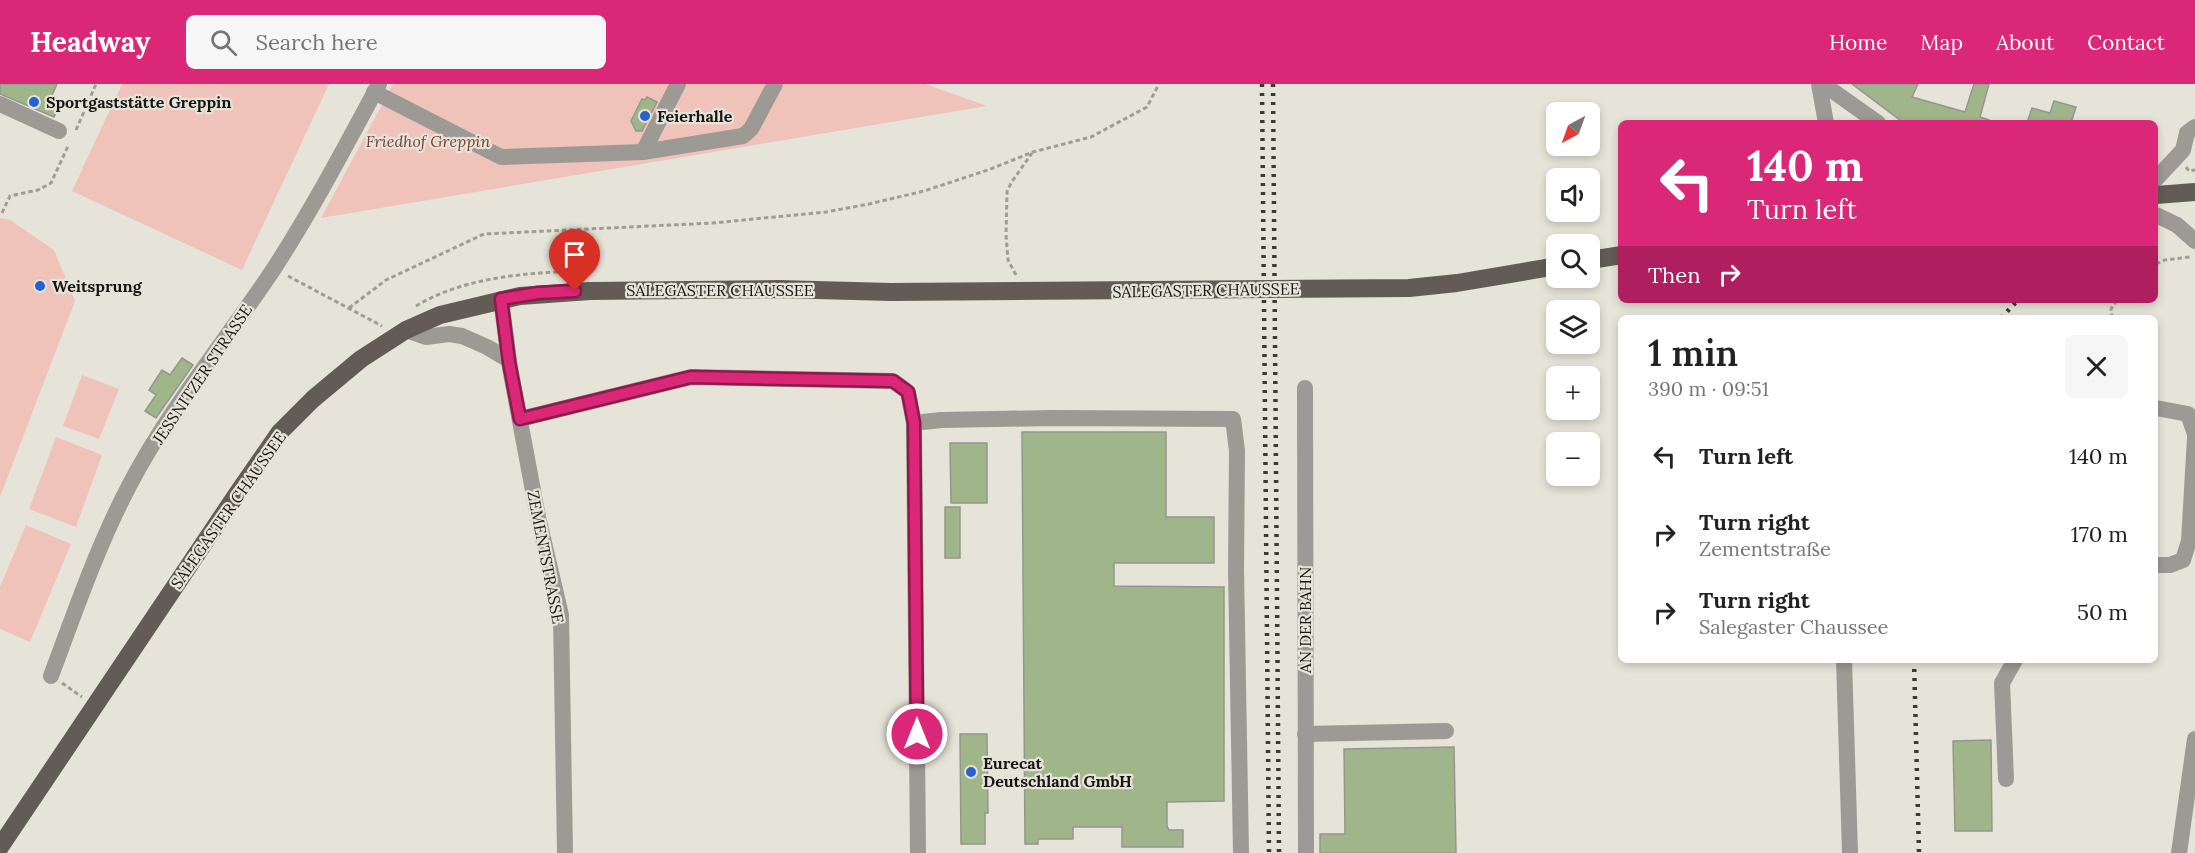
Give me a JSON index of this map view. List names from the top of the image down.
{
  "streets": {
    "main road": ["SALEGASTER CHAUSSEE"],
    "street": ["JESSNITZER STRASSE", "ZEMENTSTRASSE", "AN DER BAHN"]
  },
  "crossings": [
    ["SALEGASTER CHAUSSEE", "ZEMENTSTRASSE"]
  ],
  "parks": ["Friedhof Greppin"],
  "places": [
    "Sportgaststätte Greppin",
    "Feierhalle",
    "Weitsprung",
    "Eurecat Deutschland GmbH"
  ],
  "north": "bottom left",
  "page": {
    "header": "Headway",
    "search": "Search here",
    "nav": [
      "Home",
      "Map",
      "About",
      "Contact"
    ],
    "map_buttons": ["+", "−"],
    "turn": ["140 m", "Turn left"],
    "then": "Then",
    "heading": ["1 min", "390 m · 09:51"],
    "list": [
      {
        "name": "Turn left",
        "value": "140 m"
      },
      {
        "name": "Turn right",
        "note": "Zementstraße",
        "value": "170 m"
      },
      {
        "name": "Turn right",
        "note": "Salegaster Chaussee",
        "value": "50 m"
      }
    ]
  }
}
